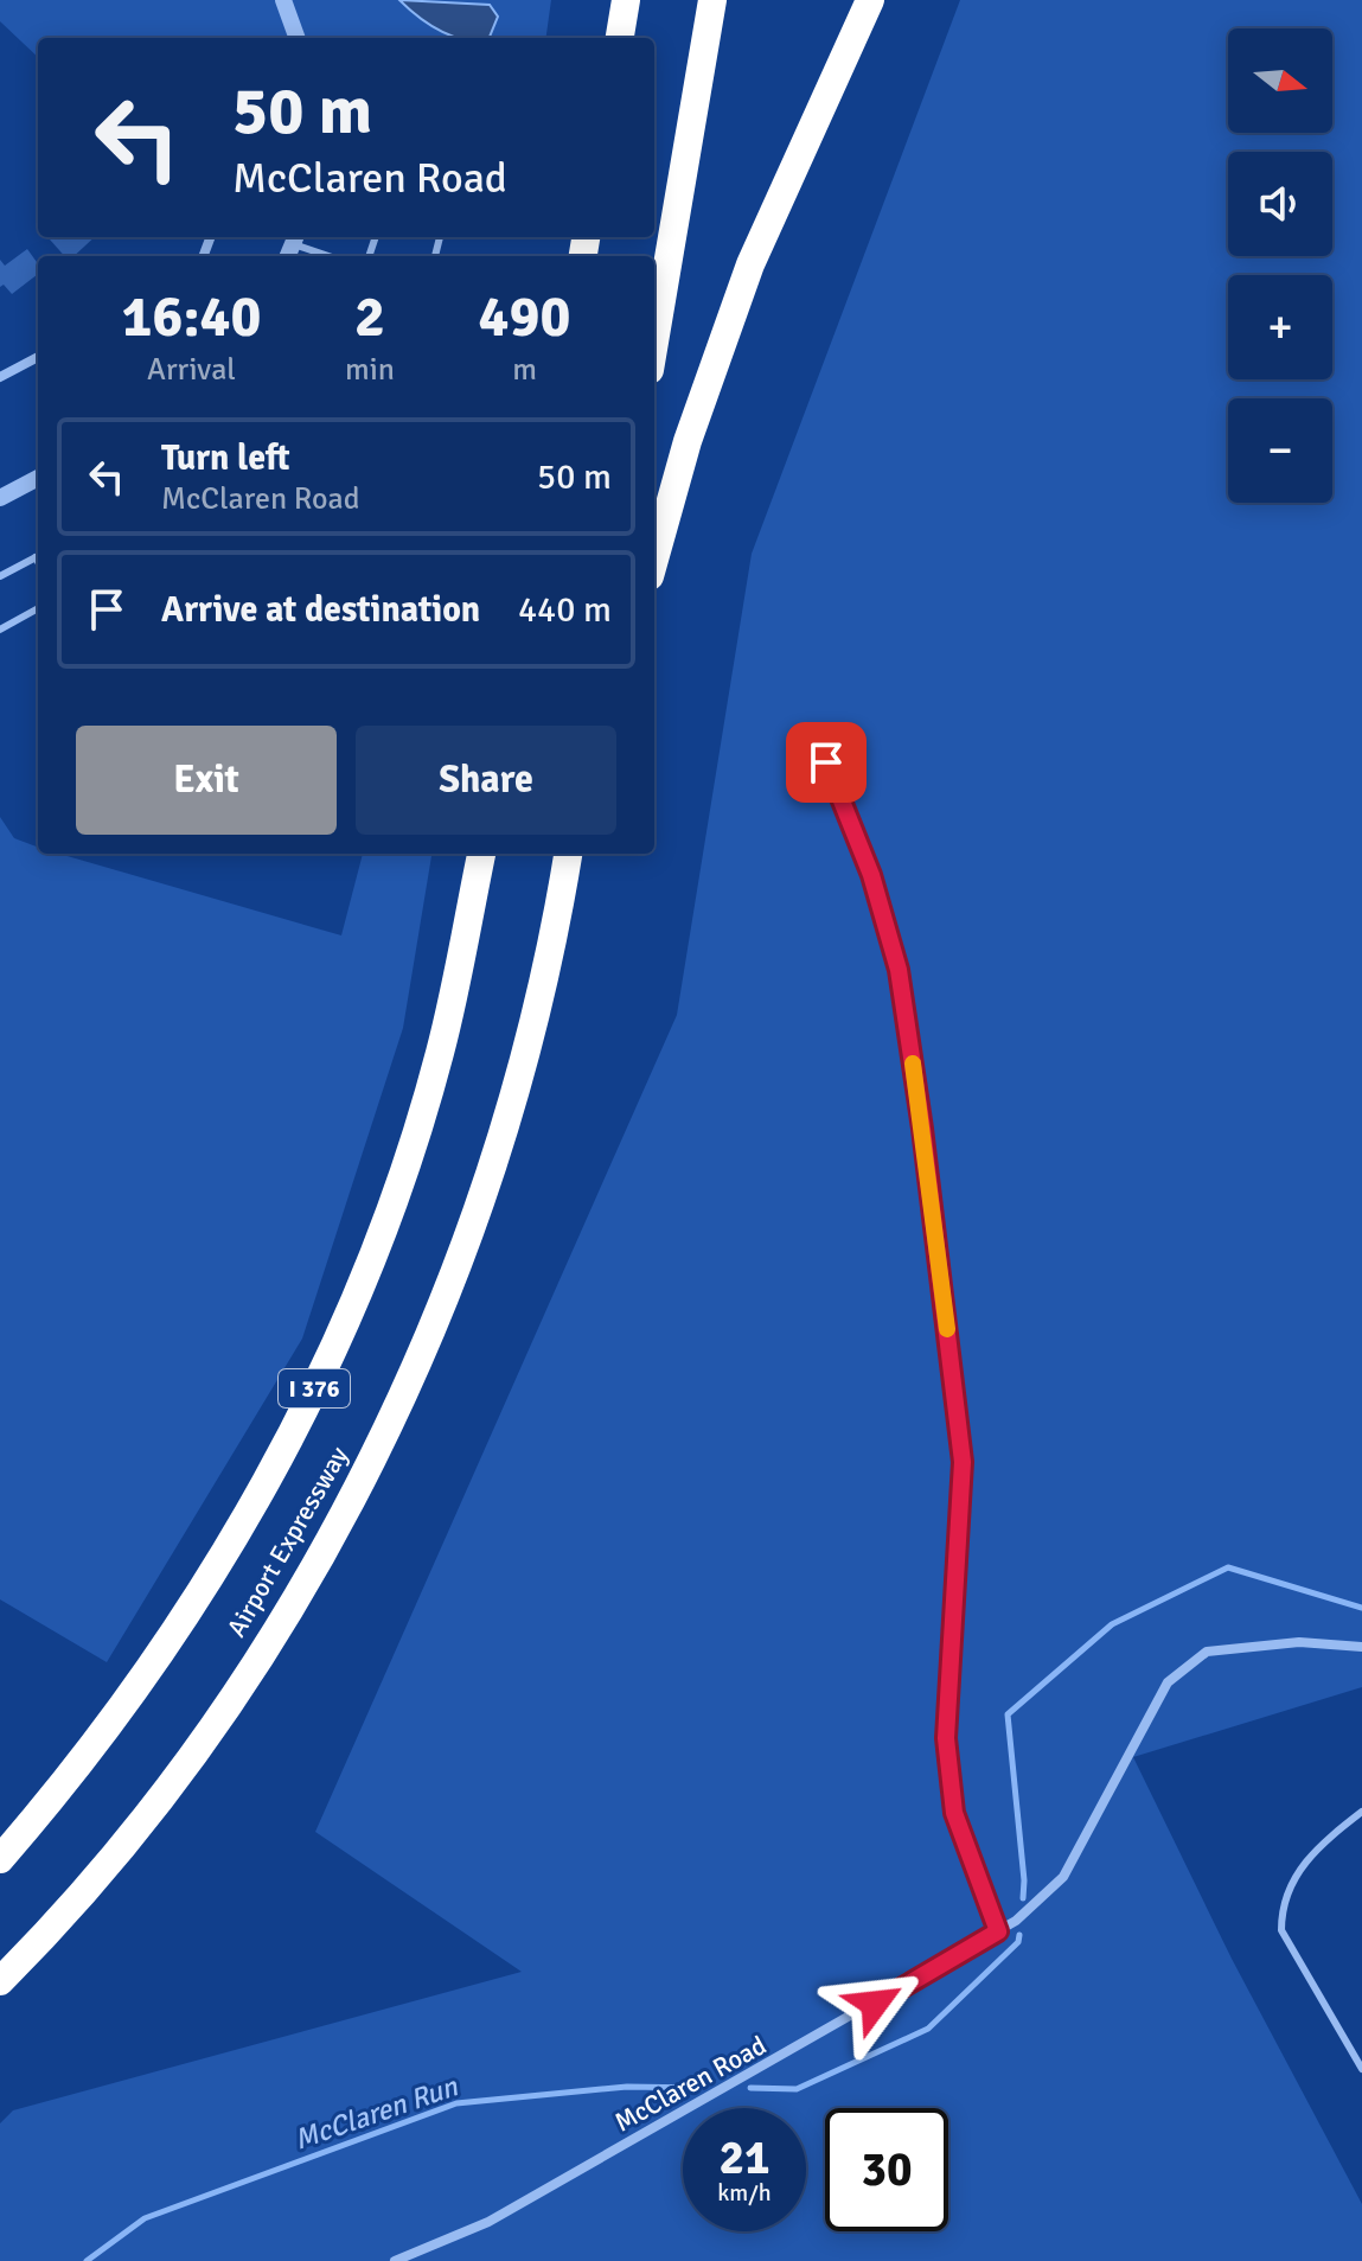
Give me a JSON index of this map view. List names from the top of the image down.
{
  "streets": {
    "highway": ["I 376", "Airport Expressway"],
    "street": ["McClaren Road"]
  },
  "water": ["McClaren Run"],
  "north": "right",
  "page": {
    "map_buttons": ["+", "−"],
    "turn": ["50 m", "McClaren Road"],
    "eta": [
      "16:40",
      "Arrival",
      "2",
      "min",
      "490",
      "m"
    ],
    "list": [
      {
        "name": "Turn left",
        "note": "McClaren Road",
        "value": "50 m"
      },
      {
        "name": "Arrive at destination",
        "value": "440 m"
      }
    ],
    "buttons": ["Exit", "Share"],
    "speed": "21 km/h",
    "limit": "30"
  }
}
